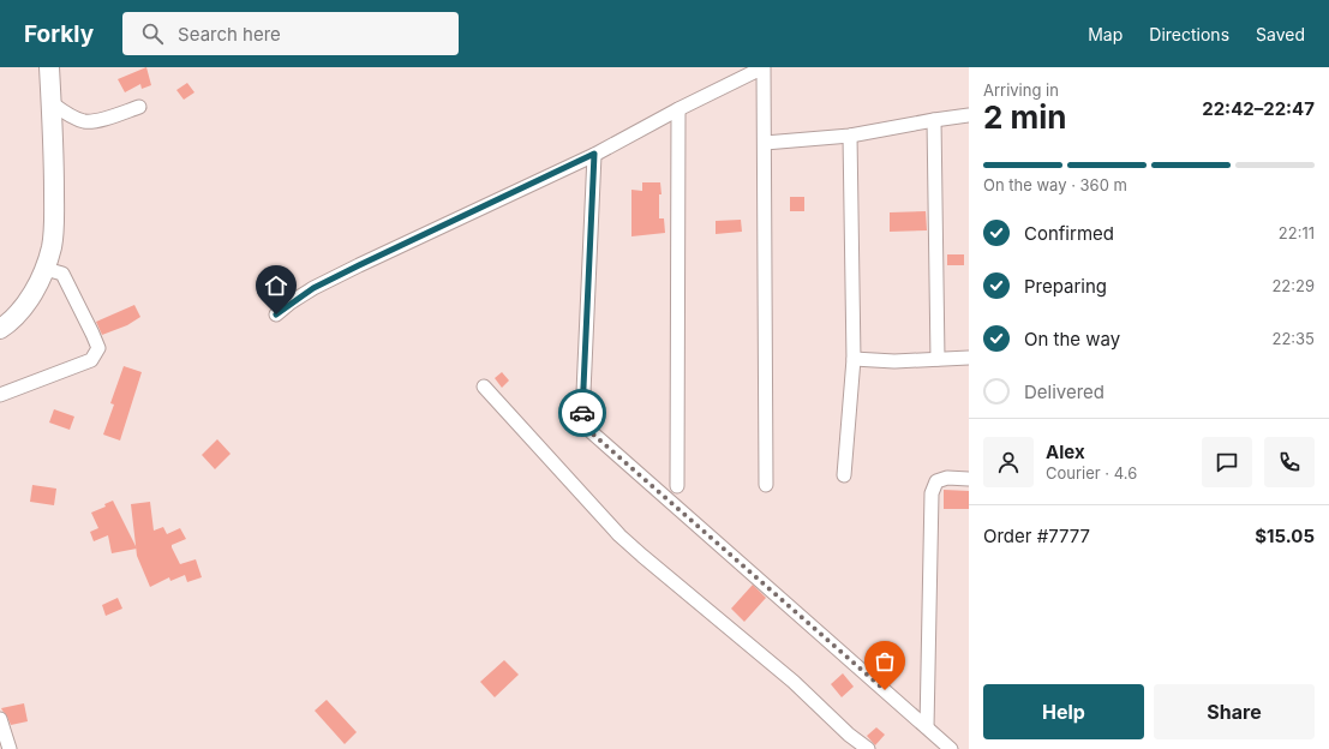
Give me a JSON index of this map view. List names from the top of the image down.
{
  "page": {
    "header": "Forkly",
    "search": "Search here",
    "nav": ["Map", "Directions", "Saved"],
    "heading": ["2 min", "Arriving in", "22:42–22:47"],
    "panel": [
      "Alex",
      "Courier · 4.6",
      "Order #7777",
      "$15.05"
    ],
    "bar": "On the way · 360 m",
    "list": [
      ["Confirmed", "22:11"],
      ["Preparing", "22:29"],
      ["On the way", "22:35"],
      "Delivered"
    ],
    "buttons": ["Help", "Share"]
  }
}
